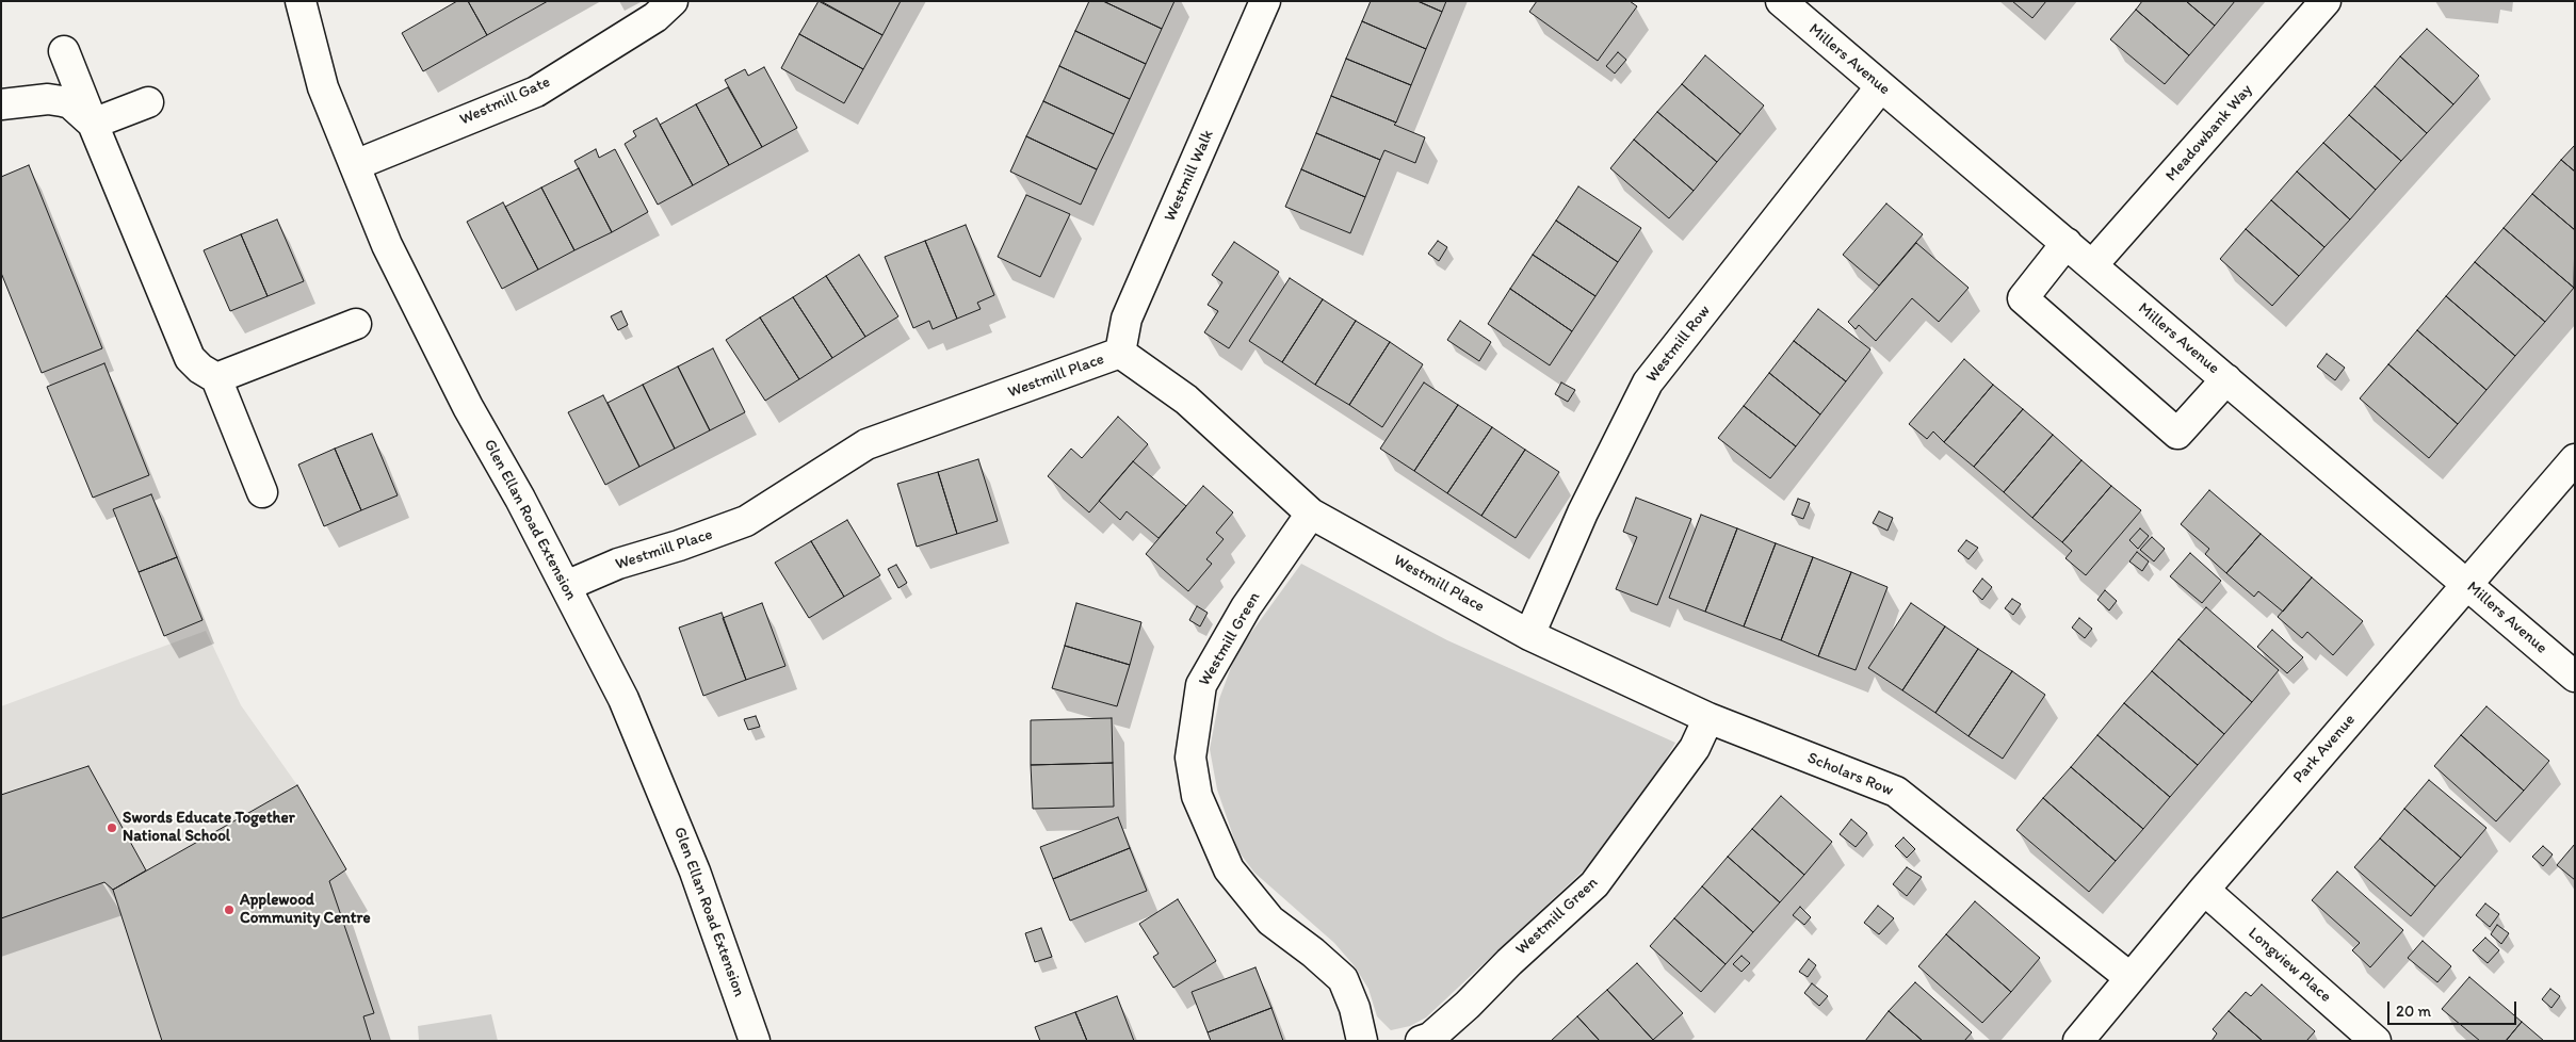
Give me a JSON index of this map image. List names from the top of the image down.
{
  "streets": {
    "street": [
      "Millers Avenue",
      "Westmill Gate",
      "Meadowbank Way",
      "Westmill Walk",
      "Westmill Row",
      "Westmill Place",
      "Glen Ellan Road Extension",
      "Westmill Green",
      "Park Avenue",
      "Scholars Row",
      "Longview Place"
    ]
  },
  "crossings": [
    ["Millers Avenue", "Meadowbank Way"],
    ["Millers Avenue", "Westmill Row"],
    ["Millers Avenue", "Park Avenue"],
    ["Westmill Gate", "Glen Ellan Road Extension"],
    ["Westmill Walk", "Westmill Place"],
    ["Westmill Row", "Westmill Place"],
    ["Westmill Row", "Scholars Row"],
    ["Westmill Place", "Glen Ellan Road Extension"],
    ["Westmill Place", "Westmill Green"],
    ["Westmill Place", "Scholars Row"],
    ["Westmill Green", "Scholars Row"],
    ["Park Avenue", "Scholars Row"],
    ["Park Avenue", "Longview Place"]
  ],
  "places": ["Swords Educate Together National School", "Applewood Community Centre"],
  "scale_bar": "20 m"
}
